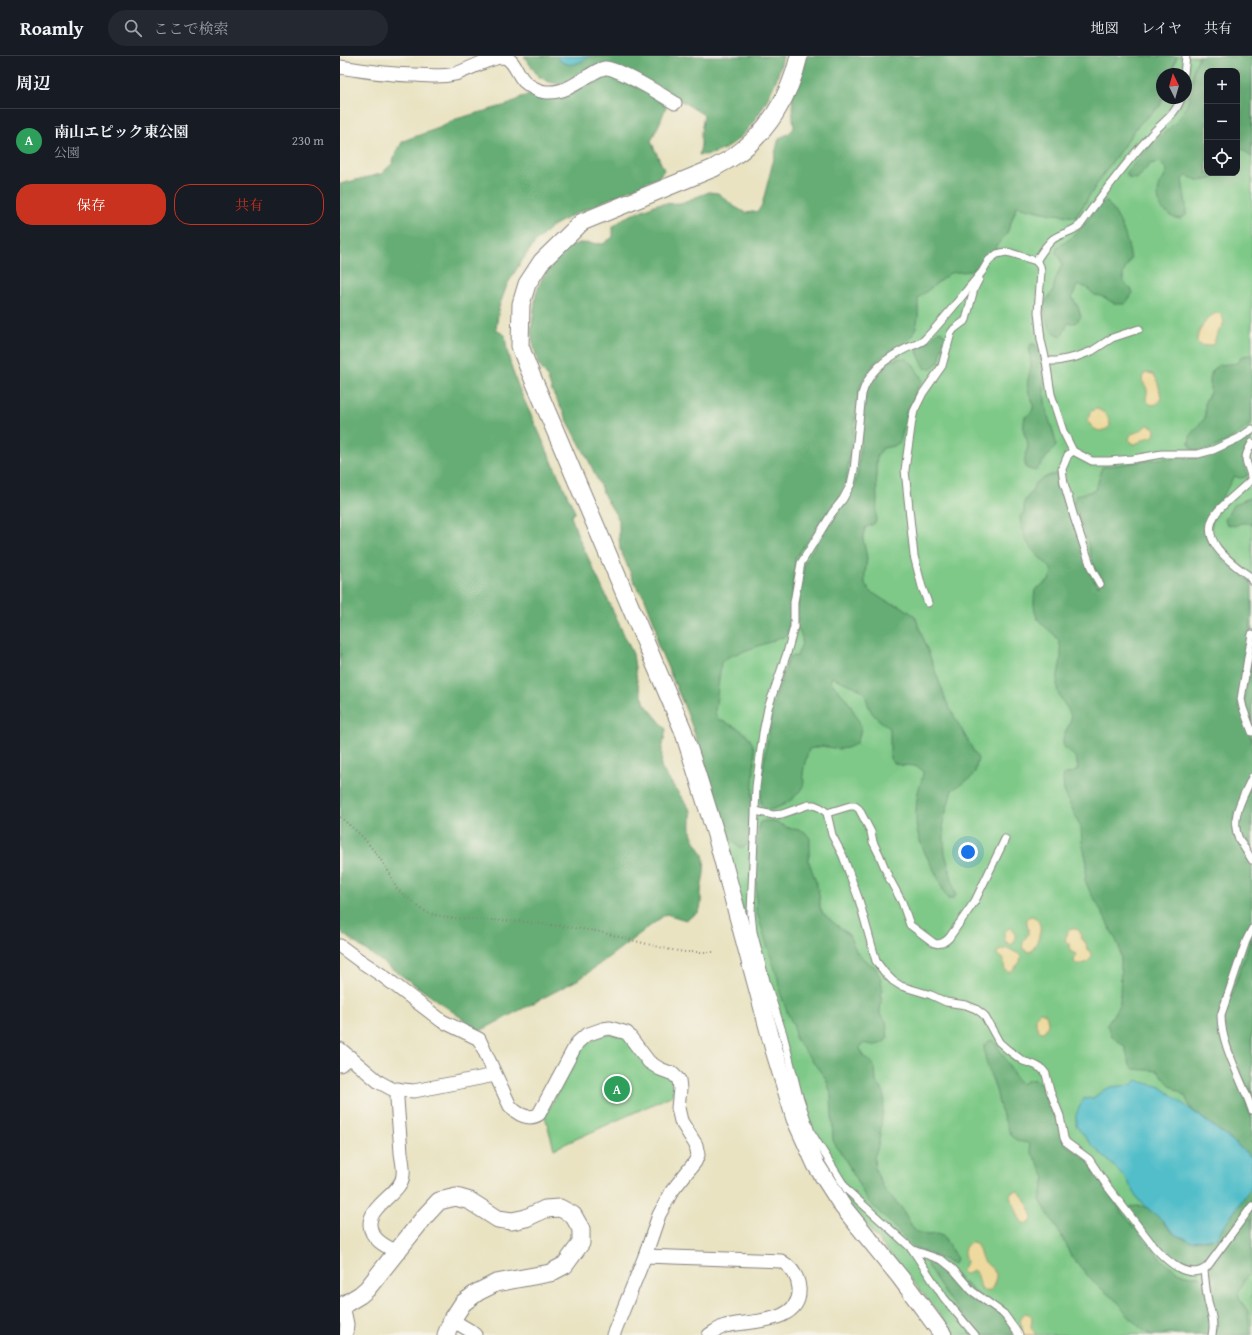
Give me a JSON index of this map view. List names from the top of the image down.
{
  "north": "top",
  "page": {
    "header": "Roamly",
    "search": "ここで検索",
    "nav": ["地図", "レイヤ", "共有"],
    "heading": "周辺",
    "map_buttons": ["+", "−"],
    "list": [
      {
        "mark": "A",
        "name": "南山エピック東公園",
        "note": "公園",
        "value": "230 m"
      }
    ],
    "buttons": ["保存", "共有"],
    "pins": "A"
  }
}
